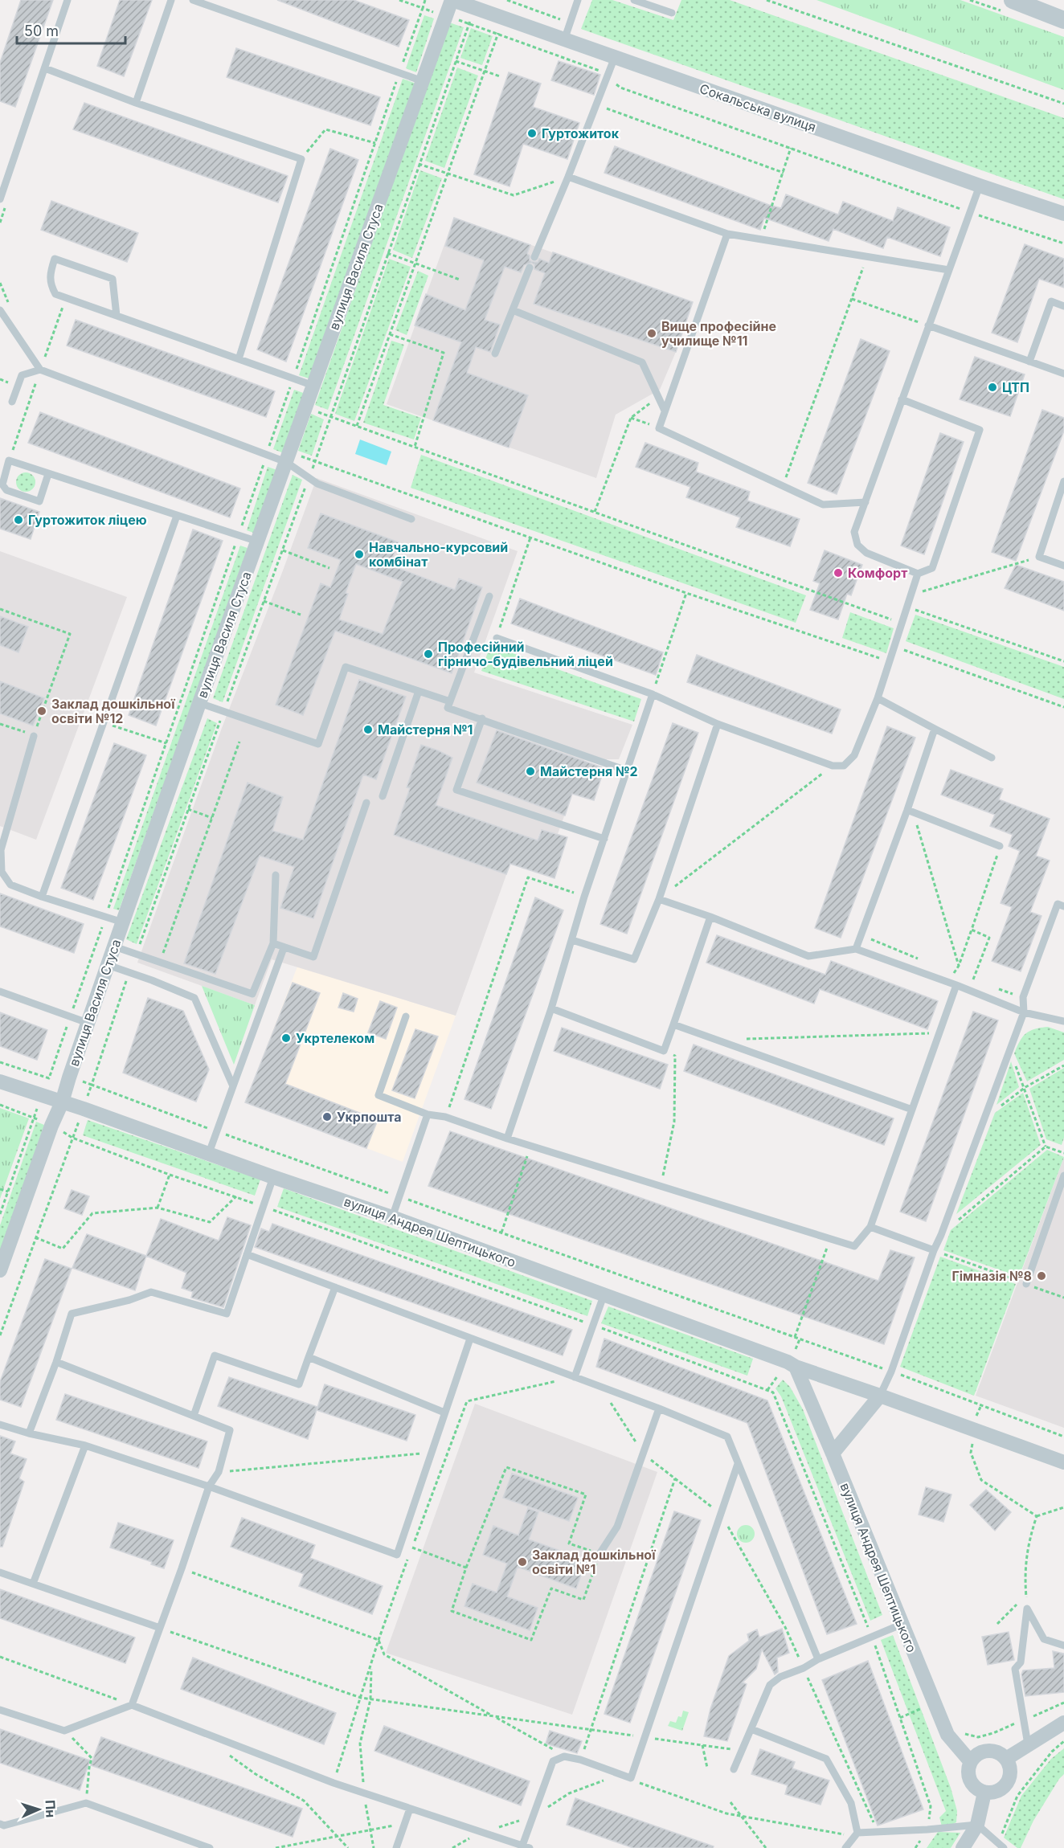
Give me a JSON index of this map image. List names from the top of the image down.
{
  "streets": {
    "street": ["Сокальська вулиця", "вулиця Василя Стуса", "вулиця Андрея Шептицького"]
  },
  "crossings": [
    ["Сокальська вулиця", "вулиця Василя Стуса"],
    ["вулиця Василя Стуса", "вулиця Андрея Шептицького"]
  ],
  "places": [
    "Гуртожиток",
    "Вище професійне училище №11",
    "ЦТП",
    "Гуртожиток ліцею",
    "Навчально-курсовий комбінат",
    "Комфорт",
    "Професійний гірничо-будівельний ліцей",
    "Заклад дошкільної освіти №12",
    "Майстерня №1",
    "Майстерня №2",
    "Укртелеком",
    "Укрпошта",
    "Гімназія №8",
    "Заклад дошкільної освіти №1"
  ],
  "scale_bar": "50 m",
  "north": "right"
}
